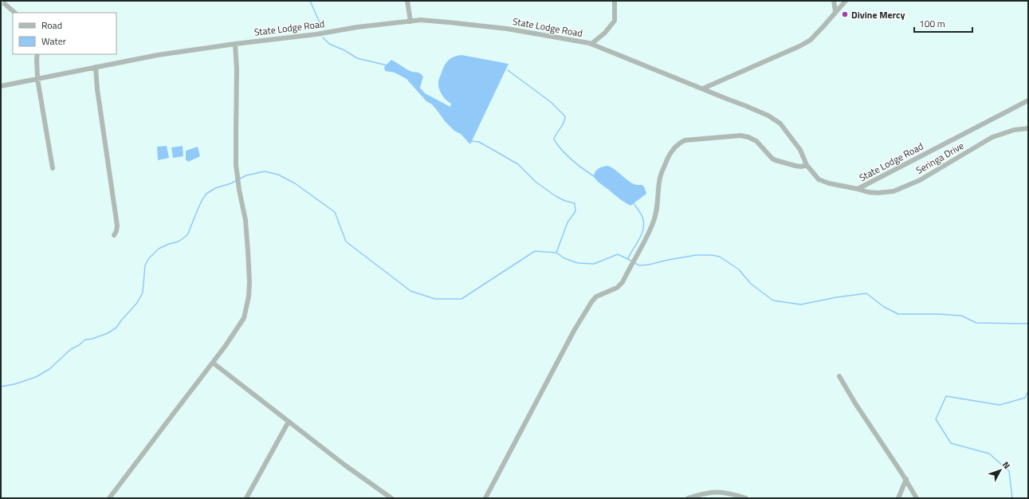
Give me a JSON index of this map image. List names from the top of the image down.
{
  "streets": {
    "street": ["State Lodge Road", "Seringa Drive"]
  },
  "crossings": [
    ["State Lodge Road", "Seringa Drive"]
  ],
  "places": ["Divine Mercy"],
  "legend": ["Road", "Water"],
  "scale_bar": "100 m",
  "north": "top right"
}
